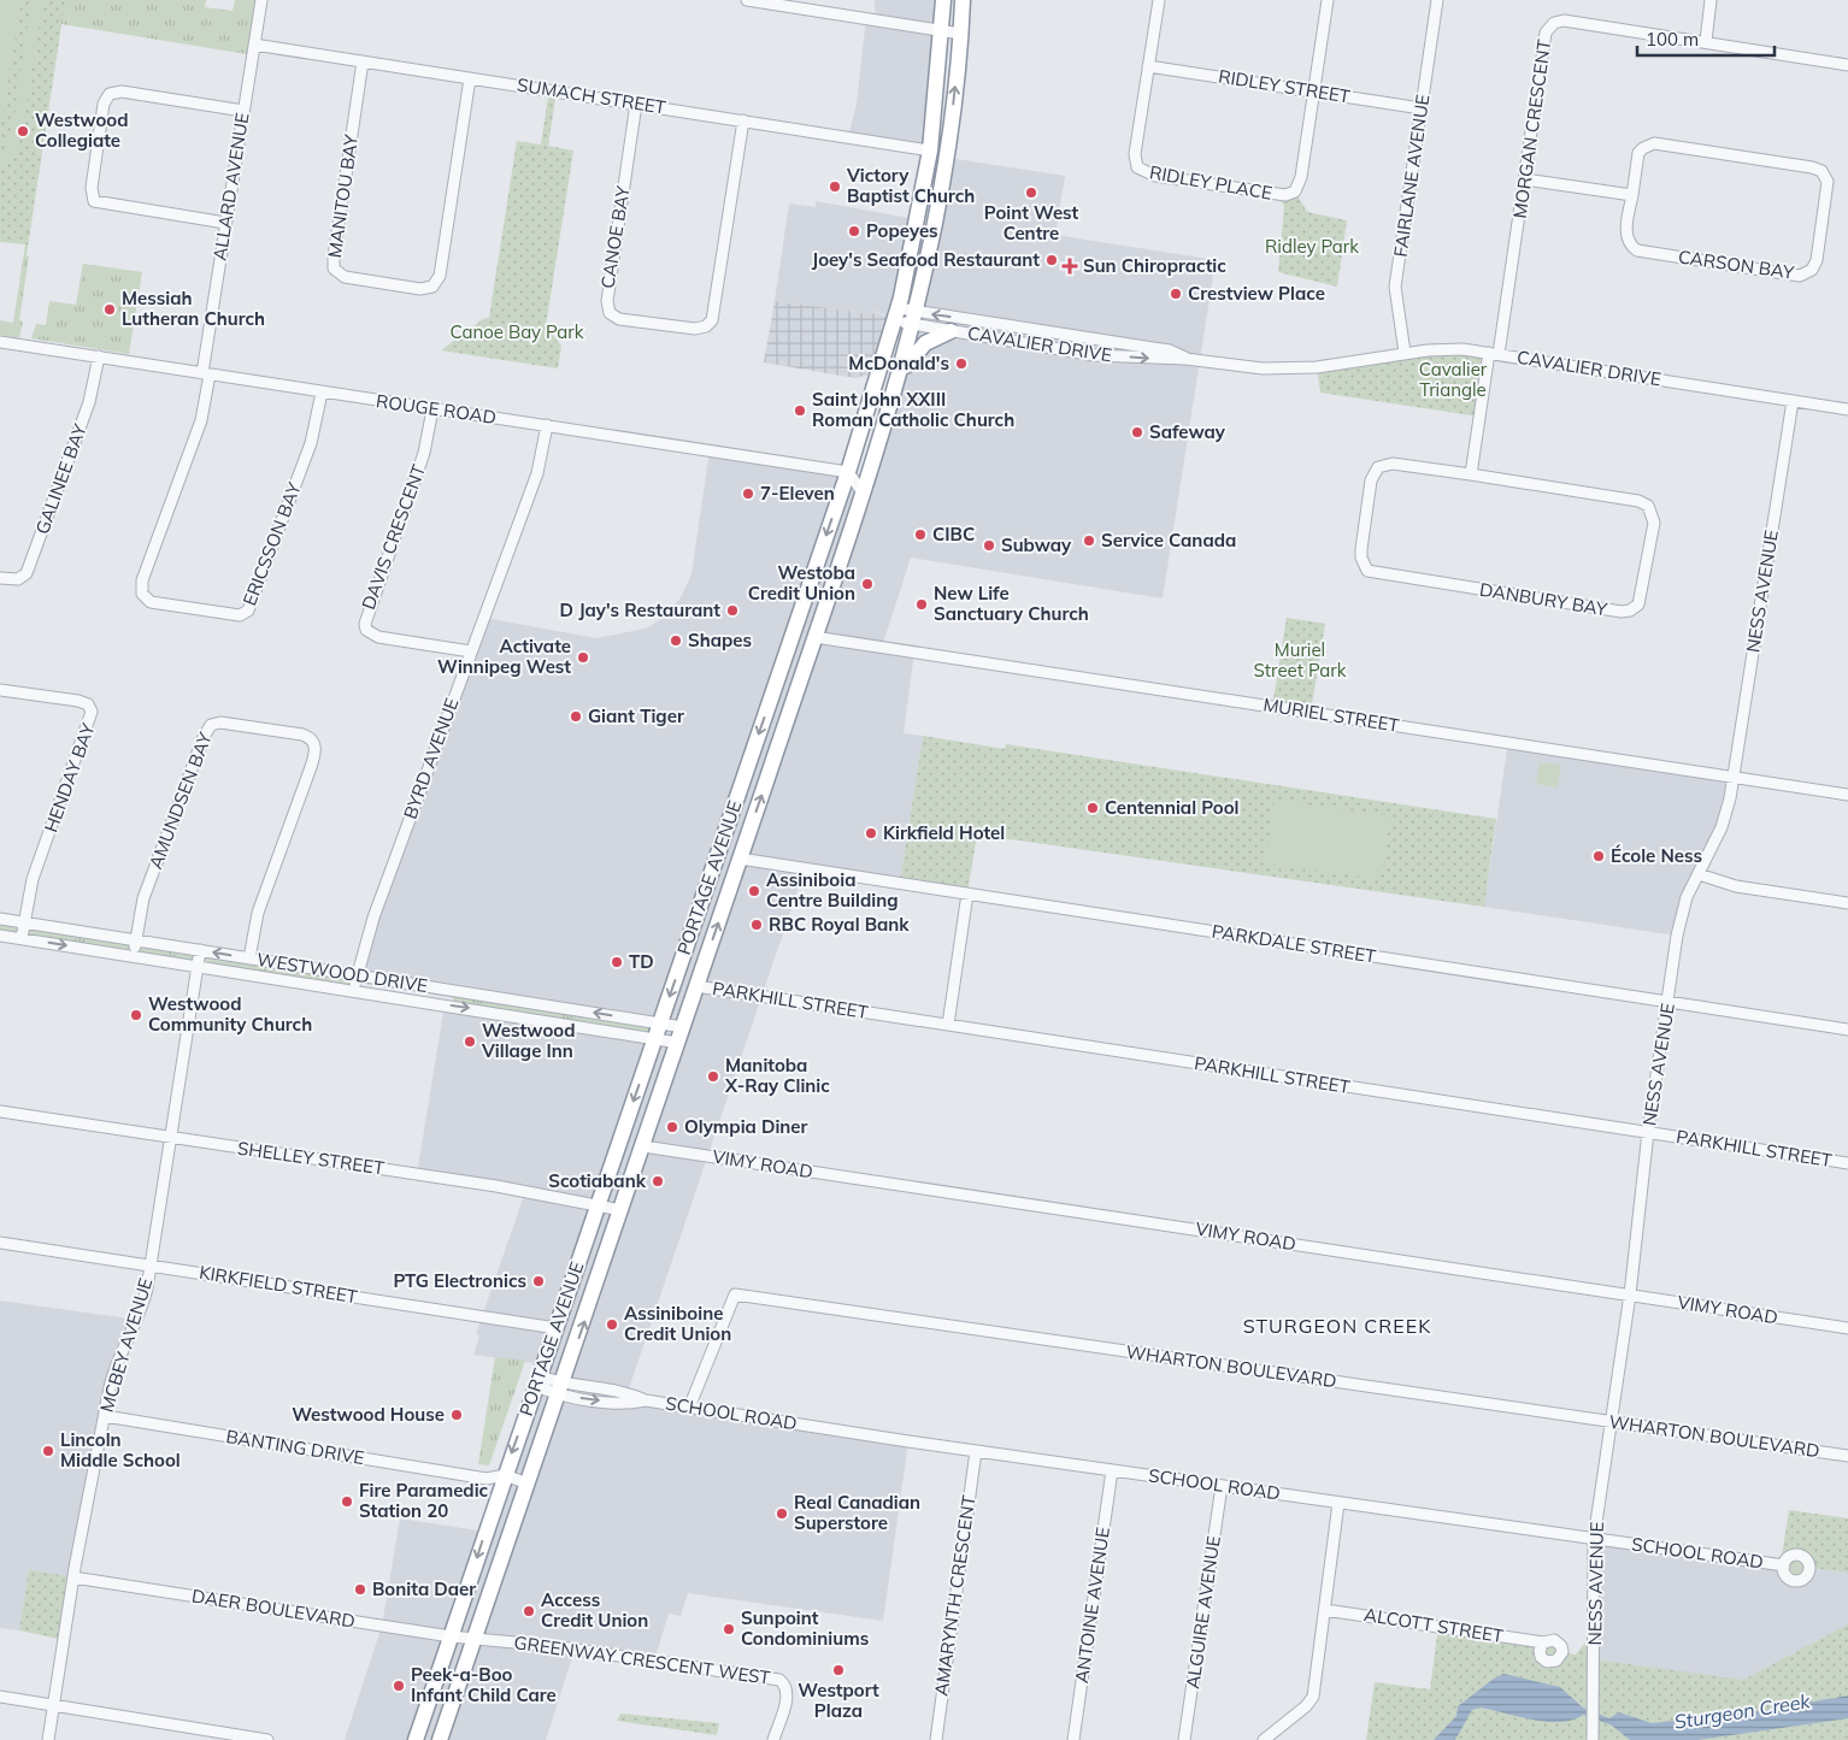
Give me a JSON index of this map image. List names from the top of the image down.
{
  "streets": {
    "highway": ["PORTAGE AVENUE"],
    "street": [
      "RIDLEY STREET",
      "SUMACH STREET",
      "MORGAN CRESCENT",
      "FAIRLANE AVENUE",
      "RIDLEY PLACE",
      "ALLARD AVENUE",
      "MANITOU BAY",
      "CANOE BAY",
      "CARSON BAY",
      "CAVALIER DRIVE",
      "ROUGE ROAD",
      "GALINEE BAY",
      "DAVIS CRESCENT",
      "ERICSSON BAY",
      "NESS AVENUE",
      "DANBURY BAY",
      "MURIEL STREET",
      "BYRD AVENUE",
      "HENDAY BAY",
      "AMUNDSEN BAY",
      "PARKDALE STREET",
      "WESTWOOD DRIVE",
      "PARKHILL STREET",
      "SHELLEY STREET",
      "VIMY ROAD",
      "KIRKFIELD STREET",
      "MCBEY AVENUE",
      "WHARTON BOULEVARD",
      "SCHOOL ROAD",
      "BANTING DRIVE",
      "AMARYNTH CRESCENT",
      "ANTOINE AVENUE",
      "DAER BOULEVARD",
      "ALGUIRE AVENUE",
      "ALCOTT STREET",
      "GREENWAY CRESCENT WEST"
    ]
  },
  "crossings": [
    ["RIDLEY STREET", "FAIRLANE AVENUE"],
    ["RIDLEY STREET", "RIDLEY PLACE"],
    ["SUMACH STREET", "ALLARD AVENUE"],
    ["SUMACH STREET", "MANITOU BAY"],
    ["SUMACH STREET", "CANOE BAY"],
    ["SUMACH STREET", "PORTAGE AVENUE"],
    ["MORGAN CRESCENT", "CAVALIER DRIVE"],
    ["FAIRLANE AVENUE", "CAVALIER DRIVE"],
    ["ALLARD AVENUE", "ROUGE ROAD"],
    ["ALLARD AVENUE", "ERICSSON BAY"],
    ["CAVALIER DRIVE", "NESS AVENUE"],
    ["CAVALIER DRIVE", "PORTAGE AVENUE"],
    ["ROUGE ROAD", "GALINEE BAY"],
    ["ROUGE ROAD", "DAVIS CRESCENT"],
    ["ROUGE ROAD", "ERICSSON BAY"],
    ["ROUGE ROAD", "BYRD AVENUE"],
    ["ROUGE ROAD", "PORTAGE AVENUE"],
    ["DAVIS CRESCENT", "BYRD AVENUE"],
    ["NESS AVENUE", "MURIEL STREET"],
    ["NESS AVENUE", "PARKDALE STREET"],
    ["NESS AVENUE", "PARKHILL STREET"],
    ["NESS AVENUE", "VIMY ROAD"],
    ["NESS AVENUE", "WHARTON BOULEVARD"],
    ["NESS AVENUE", "SCHOOL ROAD"],
    ["MURIEL STREET", "PORTAGE AVENUE"],
    ["BYRD AVENUE", "WESTWOOD DRIVE"],
    ["HENDAY BAY", "WESTWOOD DRIVE"],
    ["AMUNDSEN BAY", "WESTWOOD DRIVE"],
    ["PORTAGE AVENUE", "PARKDALE STREET"],
    ["PORTAGE AVENUE", "WESTWOOD DRIVE"],
    ["PORTAGE AVENUE", "PARKHILL STREET"],
    ["PORTAGE AVENUE", "SHELLEY STREET"],
    ["PORTAGE AVENUE", "VIMY ROAD"],
    ["PORTAGE AVENUE", "KIRKFIELD STREET"],
    ["PORTAGE AVENUE", "SCHOOL ROAD"],
    ["PORTAGE AVENUE", "BANTING DRIVE"],
    ["PORTAGE AVENUE", "DAER BOULEVARD"],
    ["PORTAGE AVENUE", "GREENWAY CRESCENT WEST"],
    ["WESTWOOD DRIVE", "MCBEY AVENUE"],
    ["SHELLEY STREET", "MCBEY AVENUE"],
    ["KIRKFIELD STREET", "MCBEY AVENUE"],
    ["MCBEY AVENUE", "BANTING DRIVE"],
    ["MCBEY AVENUE", "DAER BOULEVARD"],
    ["WHARTON BOULEVARD", "SCHOOL ROAD"],
    ["SCHOOL ROAD", "AMARYNTH CRESCENT"],
    ["SCHOOL ROAD", "ANTOINE AVENUE"],
    ["SCHOOL ROAD", "ALGUIRE AVENUE"],
    ["DAER BOULEVARD", "GREENWAY CRESCENT WEST"]
  ],
  "districts": ["STURGEON CREEK"],
  "water": ["Sturgeon Creek"],
  "parks": [
    "Ridley Park",
    "Canoe Bay Park",
    "Cavalier Triangle",
    "Muriel Street Park"
  ],
  "places": {
    "other": [
      "Westwood Collegiate",
      "Victory Baptist Church",
      "Point West Centre",
      "Popeyes",
      "Joey's Seafood Restaurant",
      "Crestview Place",
      "Messiah Lutheran Church",
      "McDonald's",
      "Saint John XXIII Roman Catholic Church",
      "Safeway",
      "7-Eleven",
      "CIBC",
      "Service Canada",
      "Subway",
      "Westoba Credit Union",
      "New Life Sanctuary Church",
      "D Jay's Restaurant",
      "Shapes",
      "Activate Winnipeg West",
      "Giant Tiger",
      "Centennial Pool",
      "Kirkfield Hotel",
      "École Ness",
      "Assiniboia Centre Building",
      "RBC Royal Bank",
      "TD",
      "Westwood Community Church",
      "Westwood Village Inn",
      "Manitoba X-Ray Clinic",
      "Olympia Diner",
      "Scotiabank",
      "PTG Electronics",
      "Assiniboine Credit Union",
      "Westwood House",
      "Lincoln Middle School",
      "Fire Paramedic Station 20",
      "Real Canadian Superstore",
      "Bonita Daer",
      "Access Credit Union",
      "Sunpoint Condominiums",
      "Westport Plaza",
      "Peek-a-Boo Infant Child Care"
    ],
    "health": ["Sun Chiropractic"]
  },
  "scale_bar": "100 m"
}
